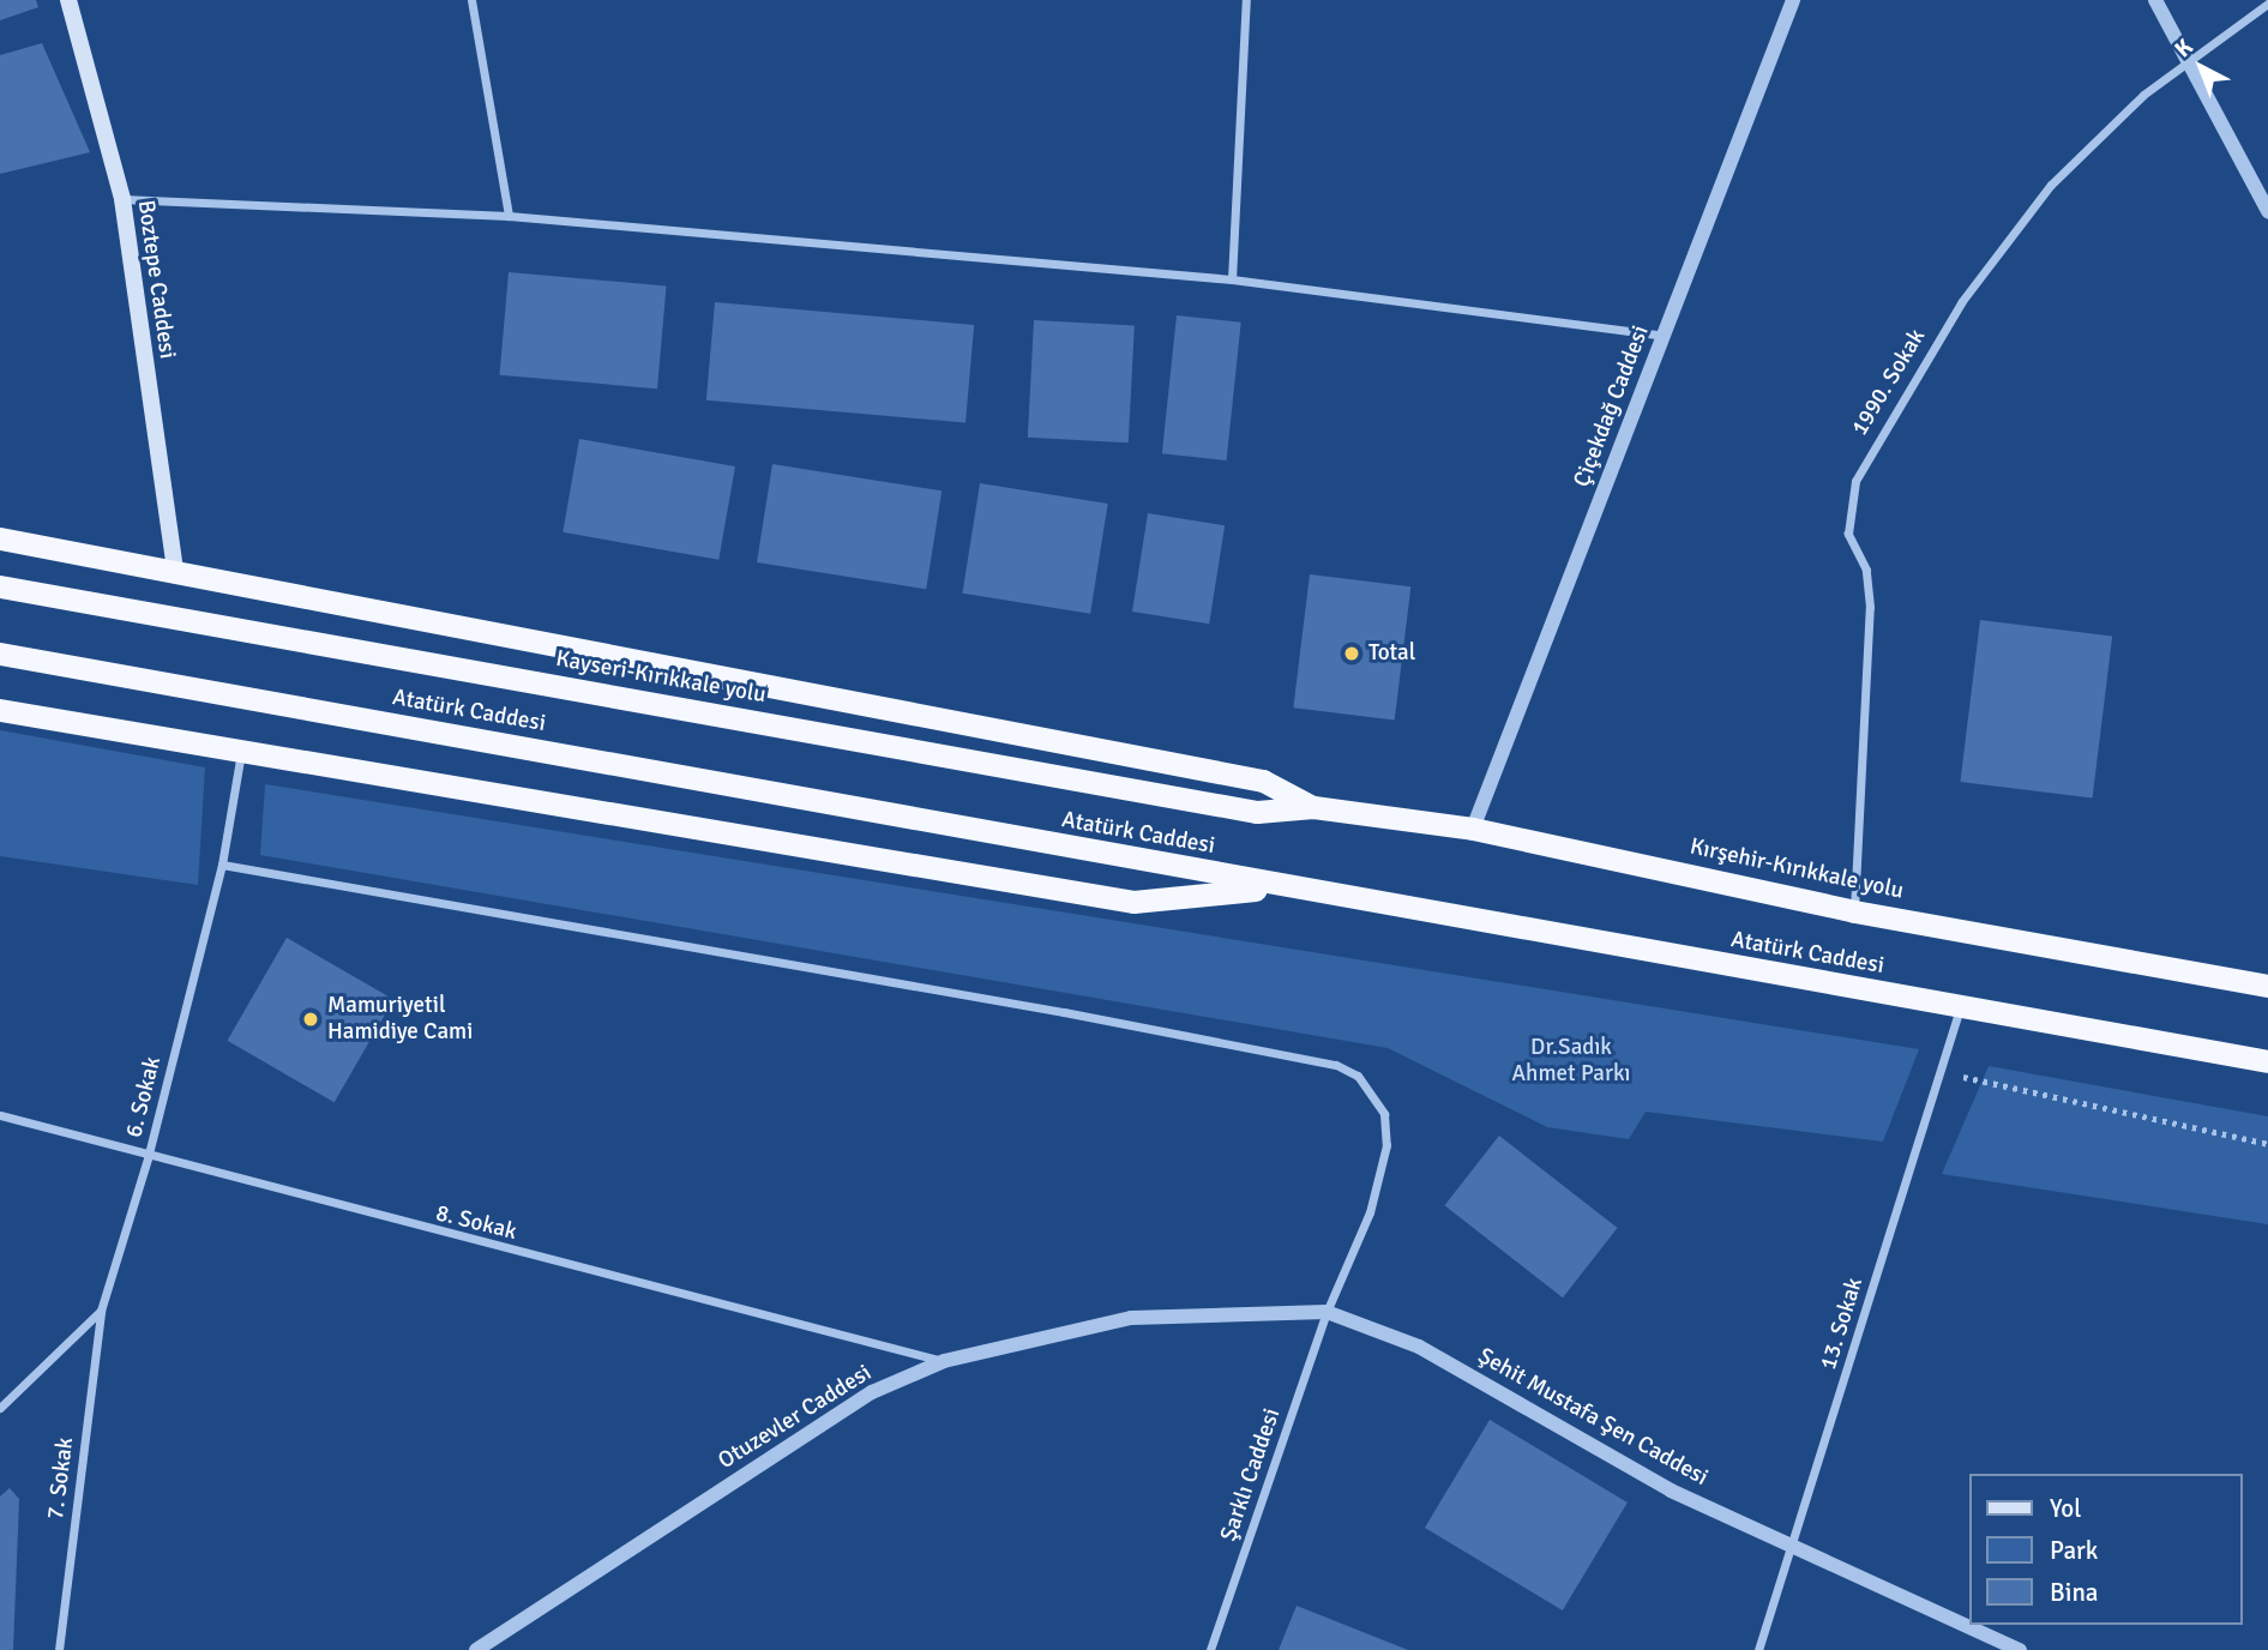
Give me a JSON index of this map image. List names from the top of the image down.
{
  "streets": {
    "highway": ["Kayseri-Kırıkkale yolu", "Atatürk Caddesi", "Kırşehir-Kırıkkale yolu"],
    "main road": ["Boztepe Caddesi"],
    "street": [
      "1990. Sokak",
      "Çiçekdağ Caddesi",
      "6. Sokak",
      "8. Sokak",
      "13. Sokak",
      "Otuzevler Caddesi",
      "Şehit Mustafa Şen Caddesi",
      "Şarklı Caddesi",
      "7. Sokak"
    ]
  },
  "crossings": [
    ["1990. Sokak", "Kırşehir-Kırıkkale yolu"],
    ["Çiçekdağ Caddesi", "Kırşehir-Kırıkkale yolu"],
    ["Kayseri-Kırıkkale yolu", "Kırşehir-Kırıkkale yolu"],
    ["Atatürk Caddesi", "13. Sokak"],
    ["6. Sokak", "8. Sokak"],
    ["6. Sokak", "Şarklı Caddesi"],
    ["6. Sokak", "7. Sokak"],
    ["8. Sokak", "Otuzevler Caddesi"],
    ["13. Sokak", "Şehit Mustafa Şen Caddesi"],
    ["Otuzevler Caddesi", "Şehit Mustafa Şen Caddesi"],
    ["Otuzevler Caddesi", "Şarklı Caddesi"],
    ["Şehit Mustafa Şen Caddesi", "Şarklı Caddesi"]
  ],
  "parks": ["Dr.Sadık Ahmet Parkı"],
  "places": ["Total", "Mamuriyetil Hamidiye Cami"],
  "legend": ["Yol", "Park", "Bina"],
  "north": "top left"
}
